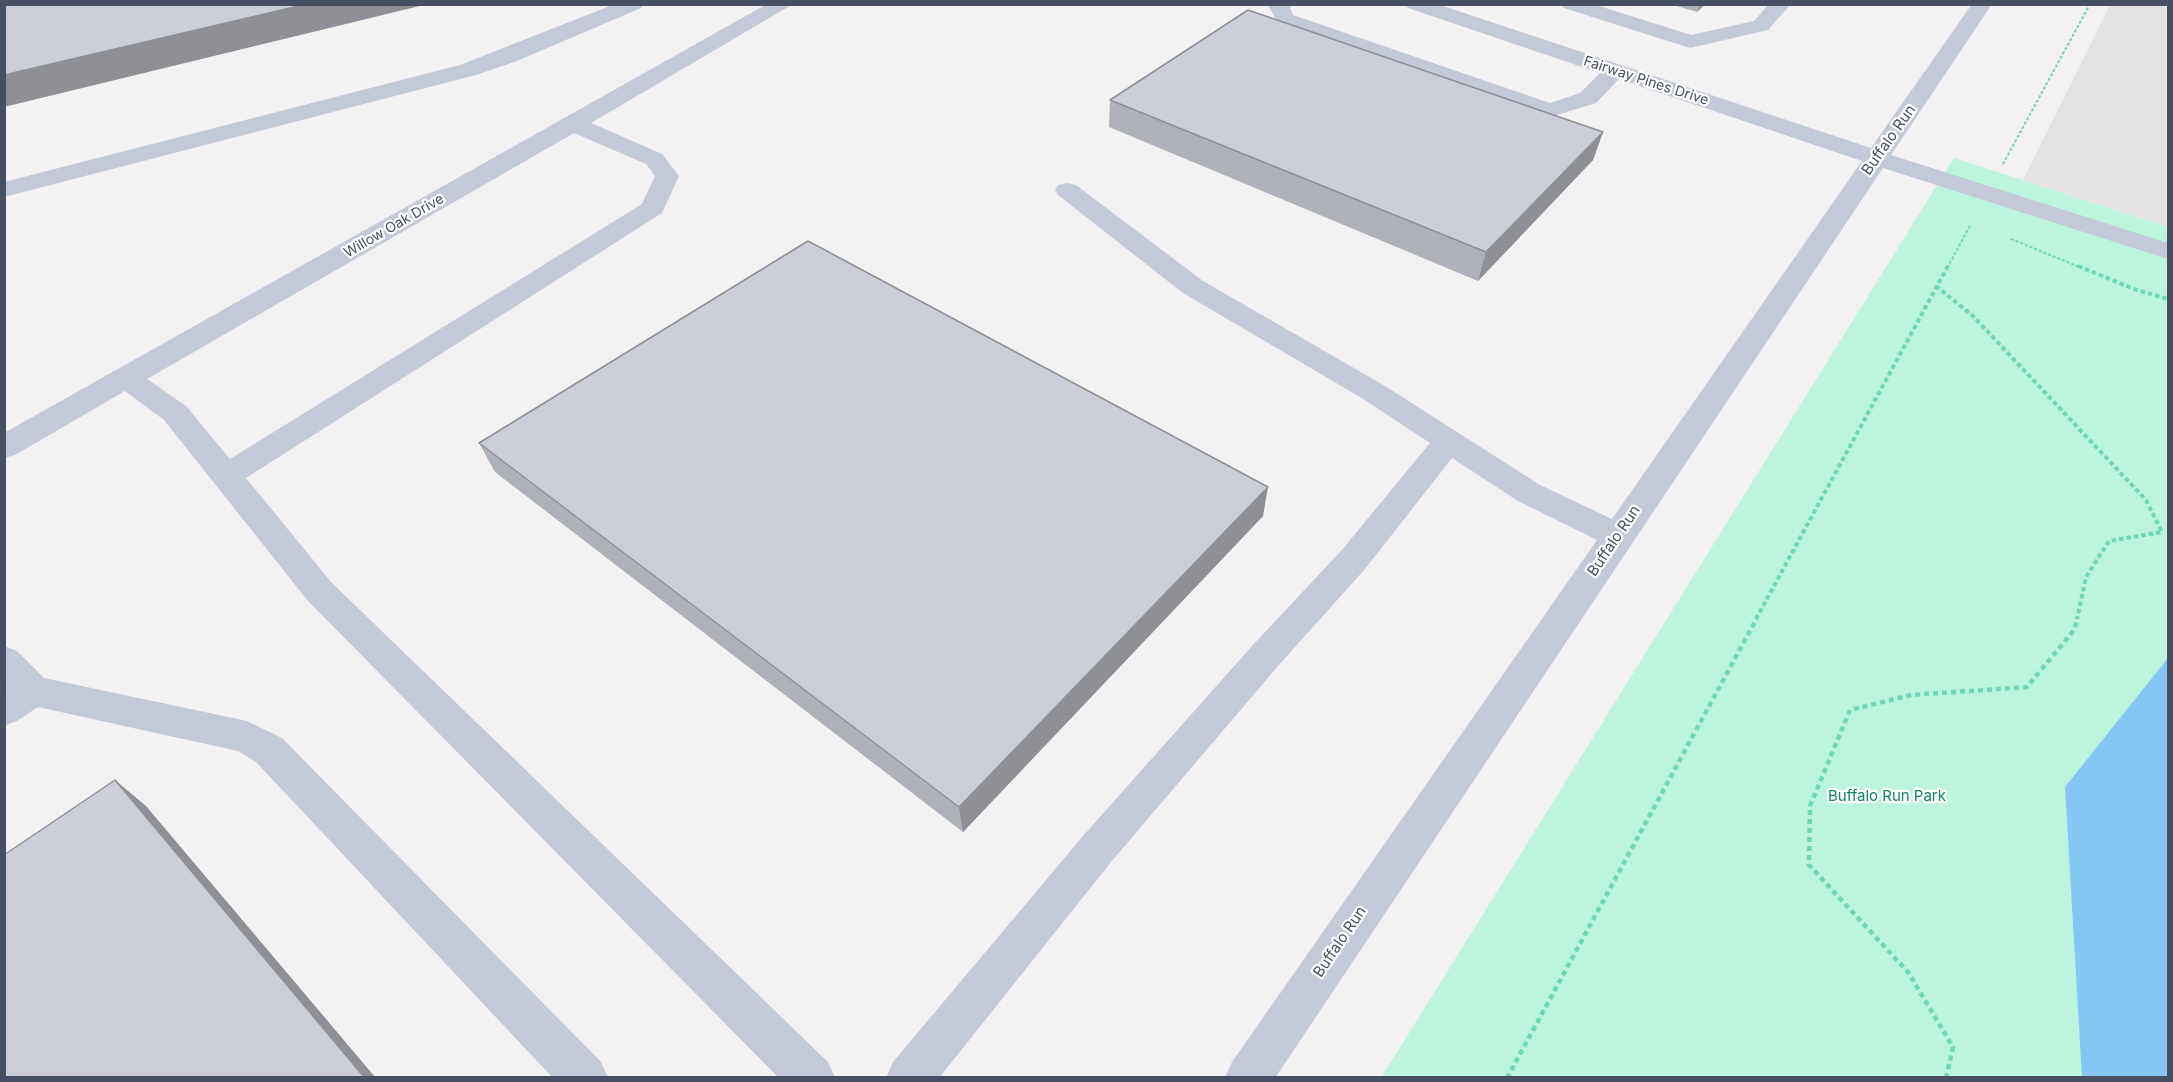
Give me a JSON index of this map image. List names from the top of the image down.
{
  "streets": {
    "street": ["Fairway Pines Drive", "Buffalo Run", "Willow Oak Drive"]
  },
  "crossings": [
    ["Fairway Pines Drive", "Buffalo Run"]
  ],
  "parks": ["Buffalo Run Park"]
}
